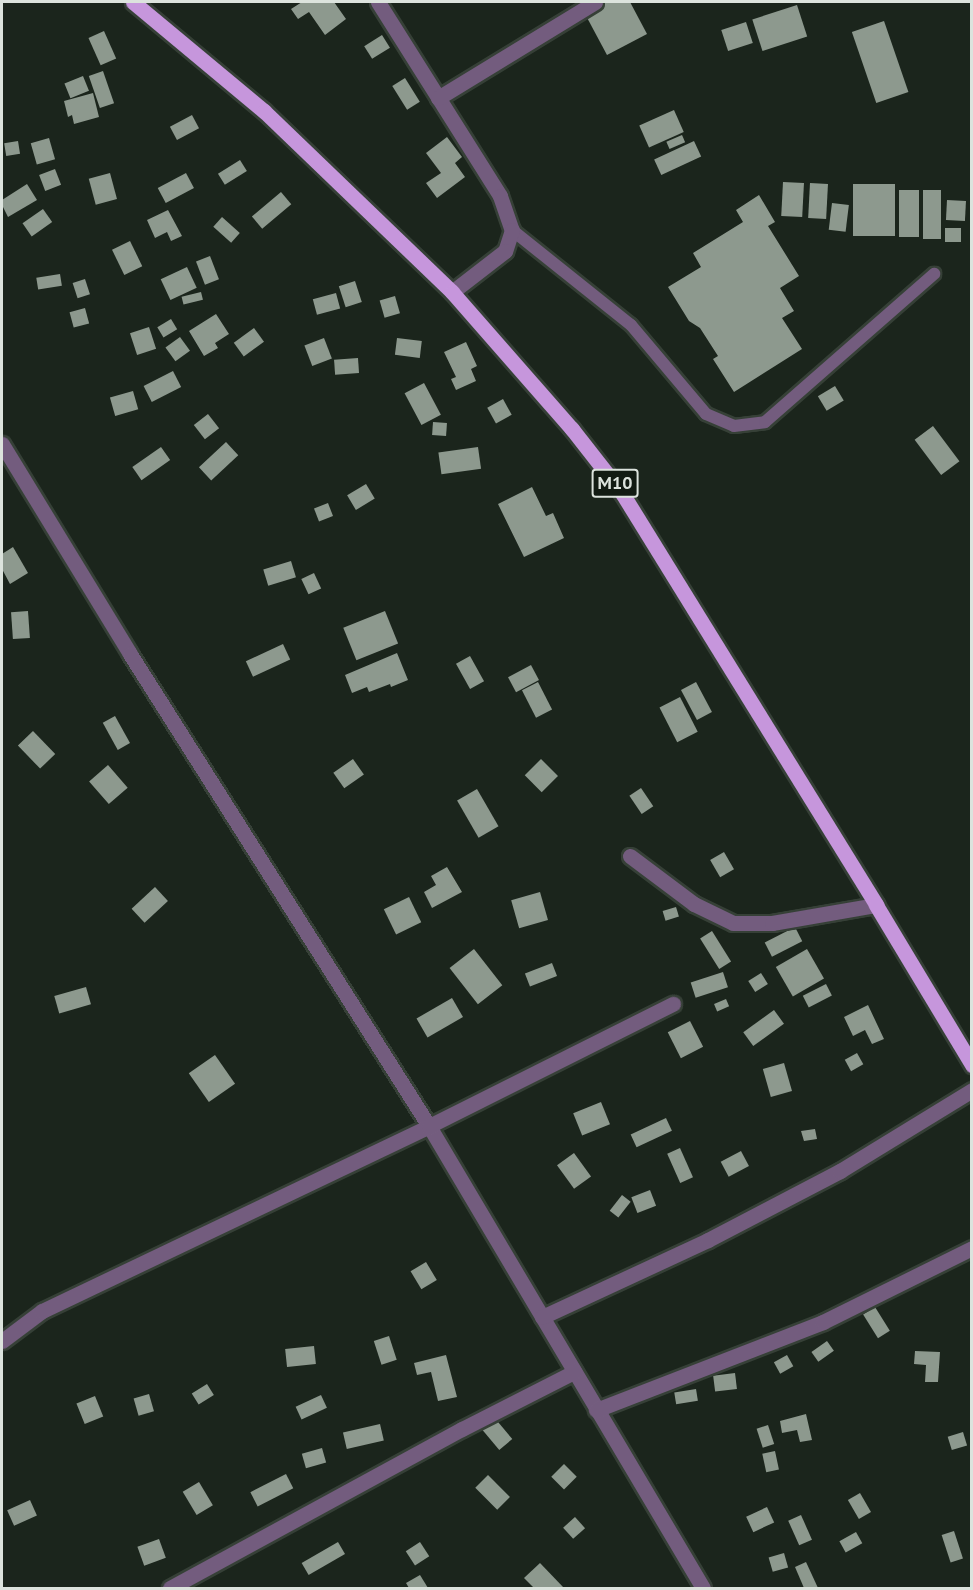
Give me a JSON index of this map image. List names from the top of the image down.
{
  "streets": {
    "main road": ["M10"]
  }
}
